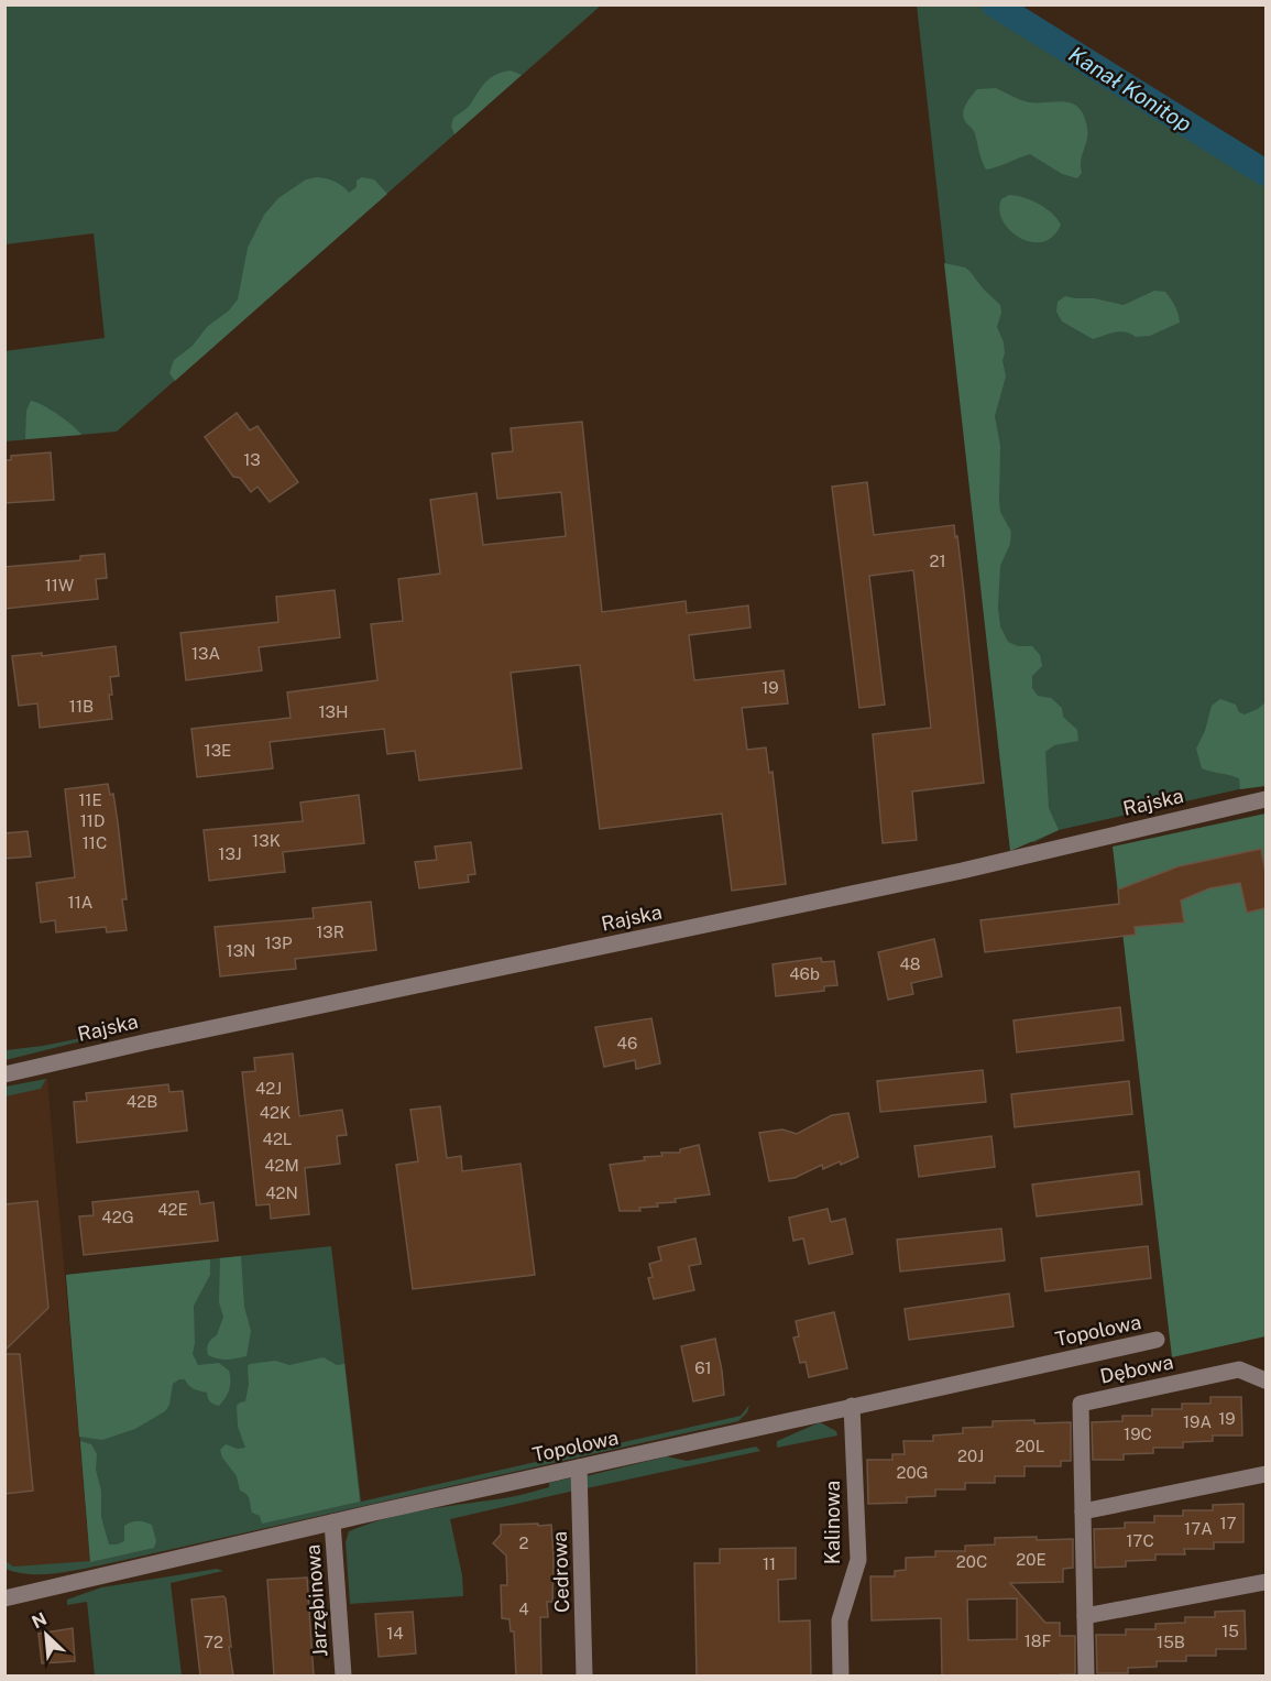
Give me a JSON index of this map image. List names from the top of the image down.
{
  "streets": {
    "street": [
      "Rajska",
      "Topolowa",
      "Dębowa",
      "Kalinowa",
      "Cedrowa",
      "Jarzębinowa"
    ]
  },
  "crossings": [
    ["Topolowa", "Kalinowa"],
    ["Topolowa", "Cedrowa"],
    ["Topolowa", "Jarzębinowa"]
  ],
  "water": ["Kanał Konitop"],
  "house_numbers": [
    "13",
    "21",
    "11W",
    "13A",
    "19",
    "11B",
    "13H",
    "13E",
    "11E",
    "11D",
    "13K",
    "11C",
    "13J",
    "11A",
    "13R",
    "13P",
    "13N",
    "48",
    "46b",
    "46",
    "42J",
    "42B",
    "42K",
    "42L",
    "42M",
    "42N",
    "42E",
    "42G",
    "61",
    "19",
    "19A",
    "19C",
    "20L",
    "20J",
    "20G",
    "17",
    "17A",
    "17C",
    "2",
    "20E",
    "20C",
    "11",
    "4",
    "15",
    "14",
    "18F",
    "72",
    "15B"
  ],
  "north": "top left"
}
